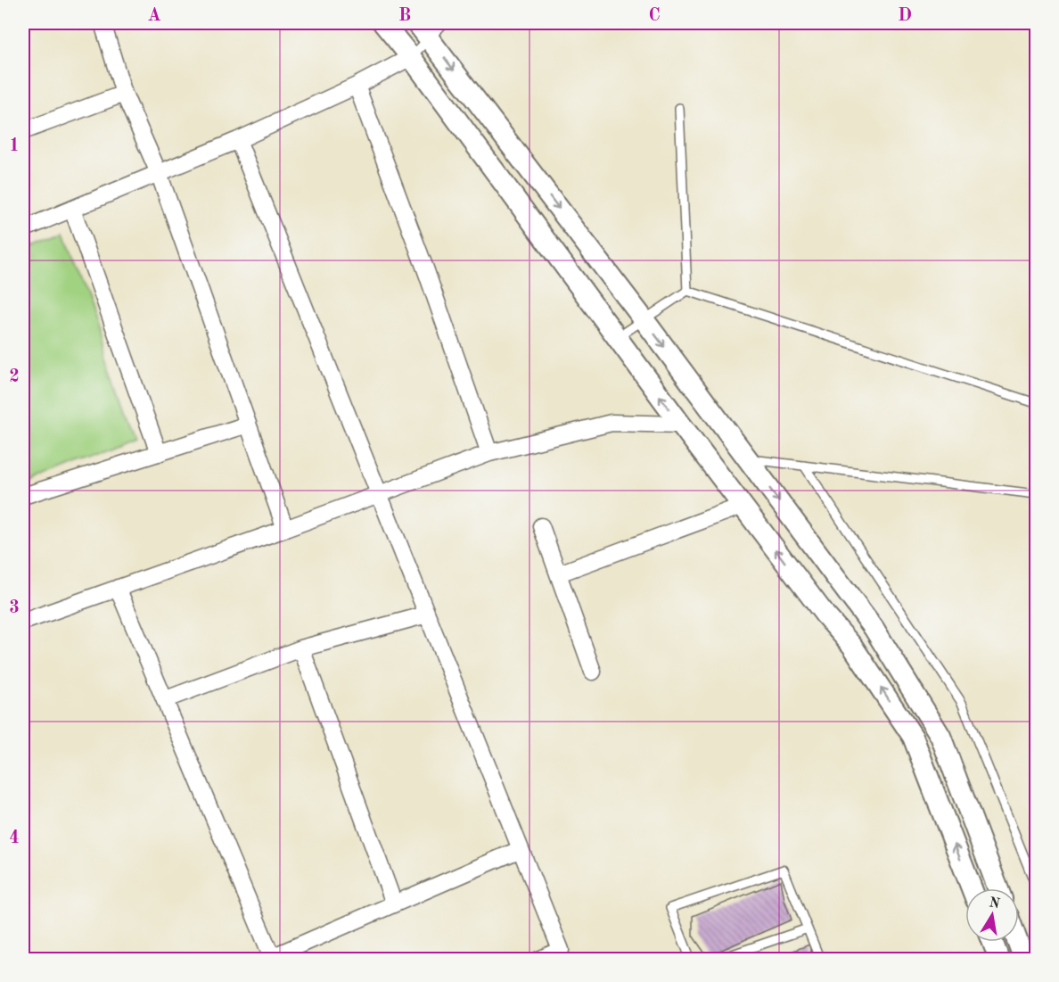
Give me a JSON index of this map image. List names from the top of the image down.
{
  "north": "top",
  "grid": {
    "columns": [
      "A",
      "B",
      "C",
      "D"
    ],
    "rows": [
      "1",
      "2",
      "3",
      "4"
    ]
  }
}
